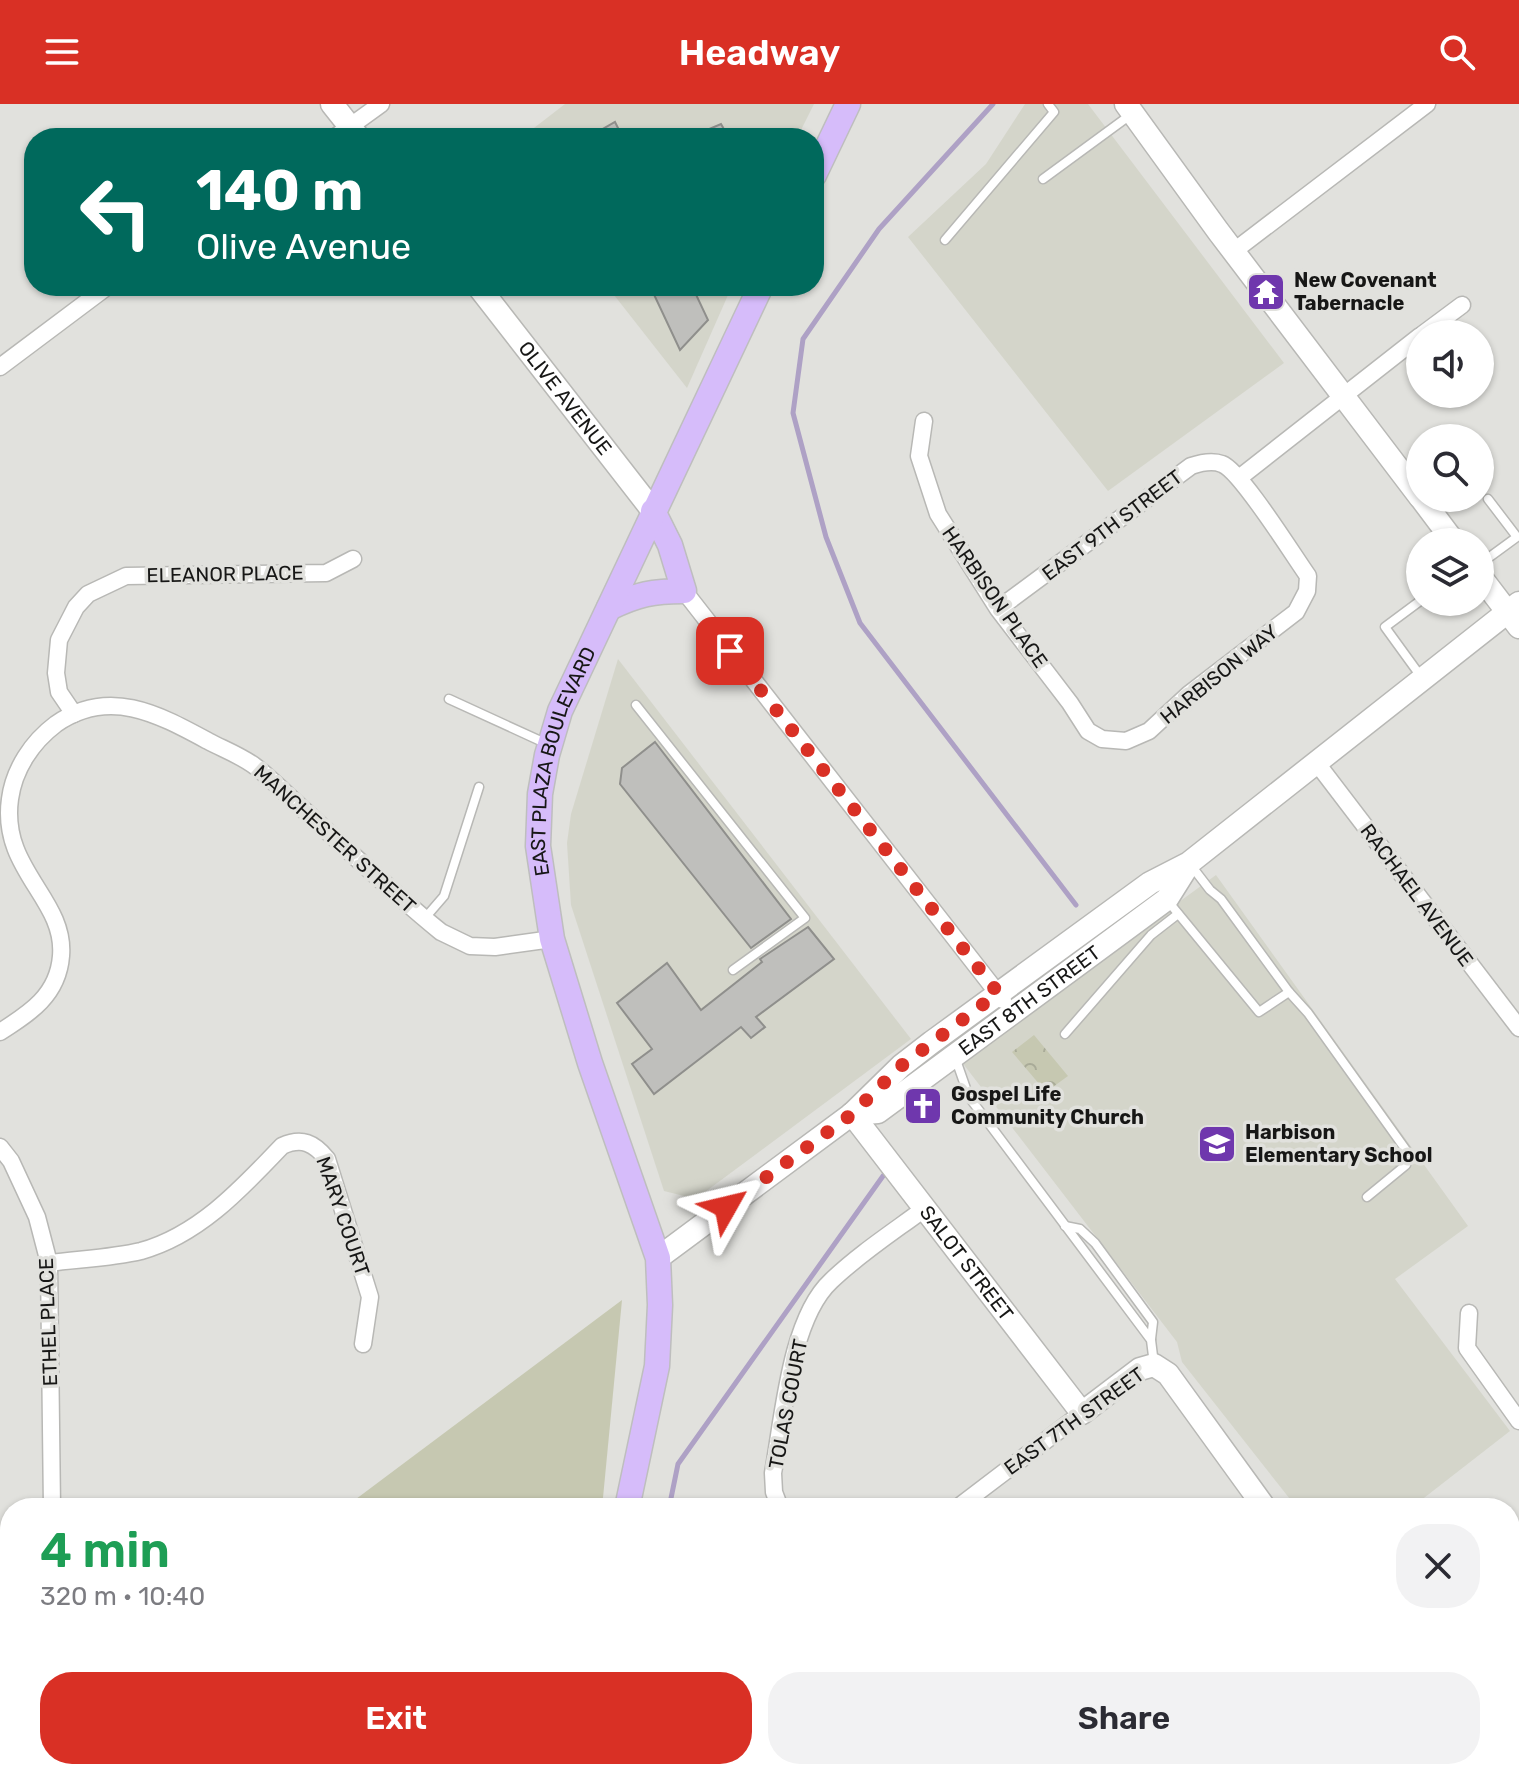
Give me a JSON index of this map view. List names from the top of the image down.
{
  "streets": {
    "main road": [
      "OLIVE AVENUE",
      "EAST PLAZA BOULEVARD",
      "EAST 8TH STREET",
      "SALOT STREET",
      "EAST 7TH STREET"
    ],
    "street": [
      "EAST 9TH STREET",
      "ELEANOR PLACE",
      "HARBISON PLACE",
      "HARBISON WAY",
      "MANCHESTER STREET",
      "RACHAEL AVENUE",
      "MARY COURT",
      "ETHEL PLACE",
      "TOLAS COURT"
    ]
  },
  "crossings": [
    ["OLIVE AVENUE", "EAST PLAZA BOULEVARD"],
    ["EAST 9TH STREET", "HARBISON PLACE"],
    ["EAST 9TH STREET", "HARBISON WAY"],
    ["ELEANOR PLACE", "MANCHESTER STREET"],
    ["HARBISON PLACE", "HARBISON WAY"],
    ["EAST PLAZA BOULEVARD", "MANCHESTER STREET"],
    ["EAST PLAZA BOULEVARD", "EAST 8TH STREET"],
    ["RACHAEL AVENUE", "EAST 8TH STREET"],
    ["EAST 8TH STREET", "SALOT STREET"],
    ["MARY COURT", "ETHEL PLACE"],
    ["SALOT STREET", "TOLAS COURT"],
    ["SALOT STREET", "EAST 7TH STREET"]
  ],
  "places": {
    "temple": ["New Covenant Tabernacle"],
    "church": ["Gospel Life Community Church"],
    "school or university": ["Harbison Elementary School"]
  },
  "page": {
    "header": "Headway",
    "turn": ["140 m", "Olive Avenue"],
    "heading": ["4 min", "320 m · 10:40"],
    "buttons": ["Exit", "Share"]
  }
}
